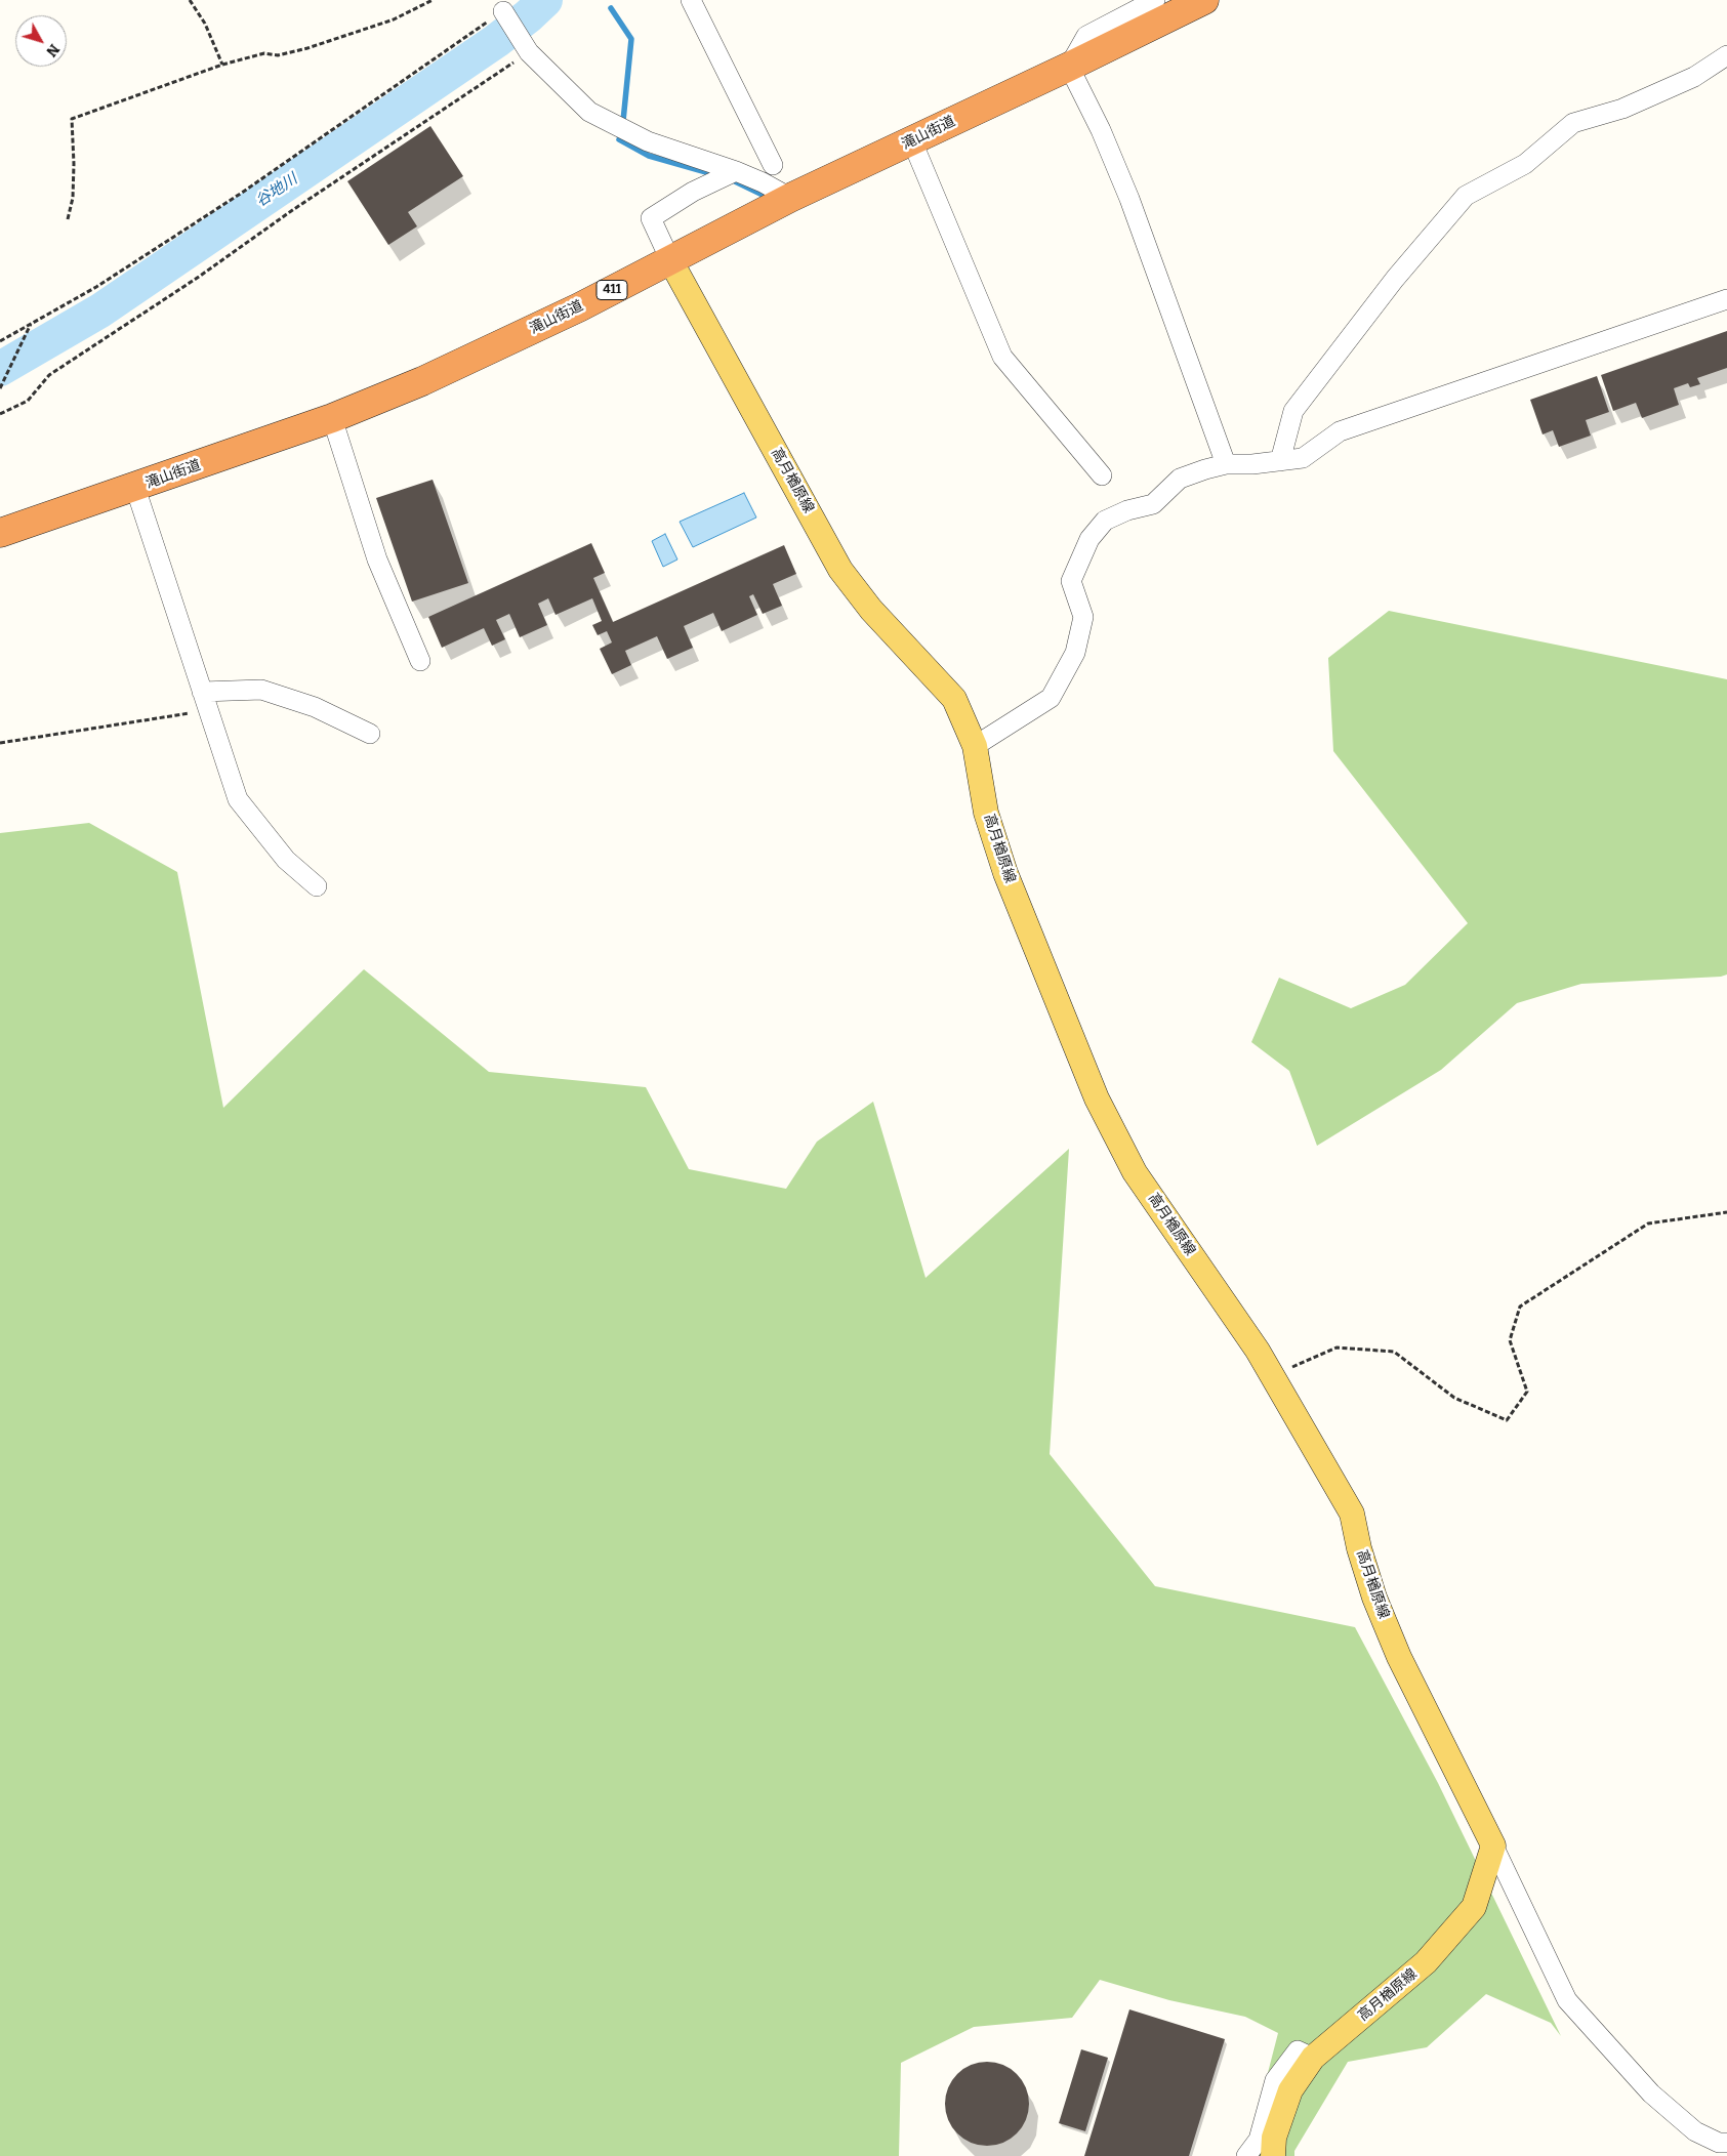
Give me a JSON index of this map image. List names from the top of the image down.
{
  "streets": {
    "highway": ["滝山街道", "411"],
    "main road": ["高月楢原線"]
  },
  "crossings": [
    ["滝山街道", "高月楢原線"]
  ],
  "water": ["谷地川"],
  "north": "bottom right"
}
